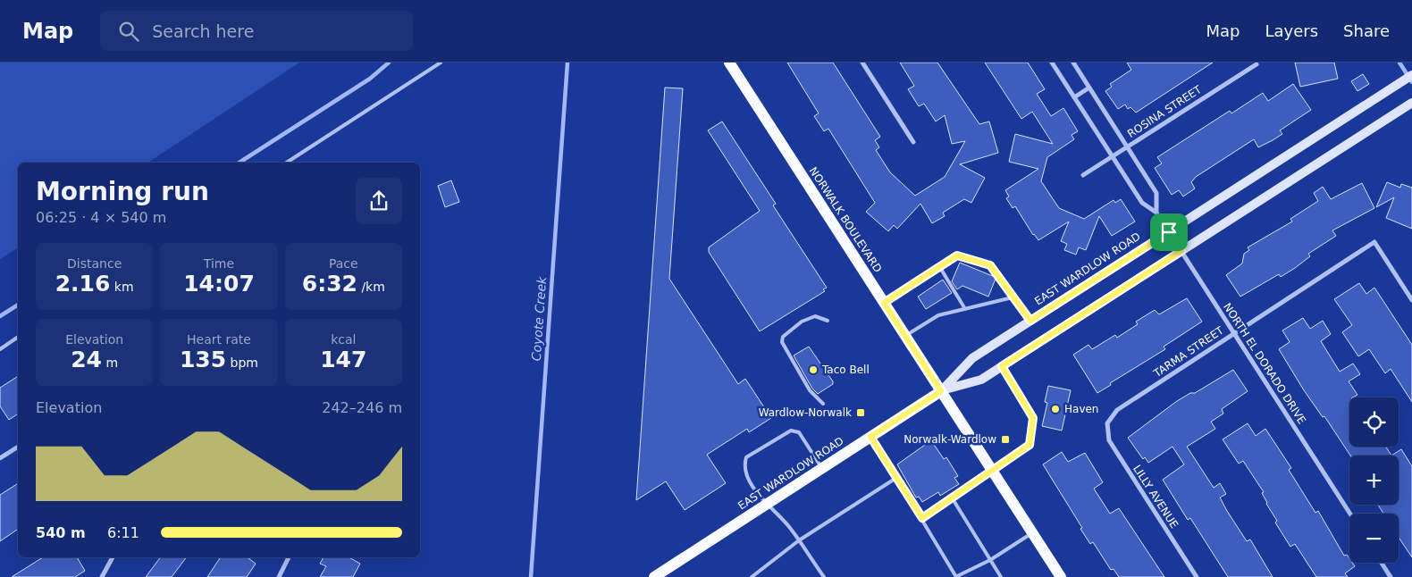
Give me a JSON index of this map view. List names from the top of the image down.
{
  "streets": {
    "main road": ["NORWALK BOULEVARD", "EAST WARDLOW ROAD"],
    "street": [
      "ROSINA STREET",
      "TARMA STREET",
      "NORTH EL DORADO DRIVE",
      "LILLY AVENUE"
    ]
  },
  "crossings": [
    ["ROSINA STREET", "NORTH EL DORADO DRIVE"],
    ["NORWALK BOULEVARD", "EAST WARDLOW ROAD"],
    ["EAST WARDLOW ROAD", "NORTH EL DORADO DRIVE"],
    ["TARMA STREET", "NORTH EL DORADO DRIVE"],
    ["TARMA STREET", "LILLY AVENUE"]
  ],
  "water": ["Coyote Creek"],
  "places": {
    "other": ["Taco Bell", "Haven"],
    "transit": ["Wardlow-Norwalk", "Norwalk-Wardlow"]
  },
  "page": {
    "header": "Map",
    "search": "Search here",
    "nav": ["Map", "Layers", "Share"],
    "heading": ["Morning run", "06:25 · 4 × 540 m"],
    "stats": [
      ["Distance", "2.16 km"],
      ["Time", "14:07"],
      ["Pace", "6:32 /km"],
      ["Elevation", "24 m"],
      ["Heart rate", "135 bpm"],
      ["kcal", "147"]
    ],
    "chart": ["Elevation", "242–246 m"],
    "map_buttons": ["+", "−"],
    "list": [
      {
        "name": "540 m",
        "note": "6:11"
      }
    ]
  }
}
